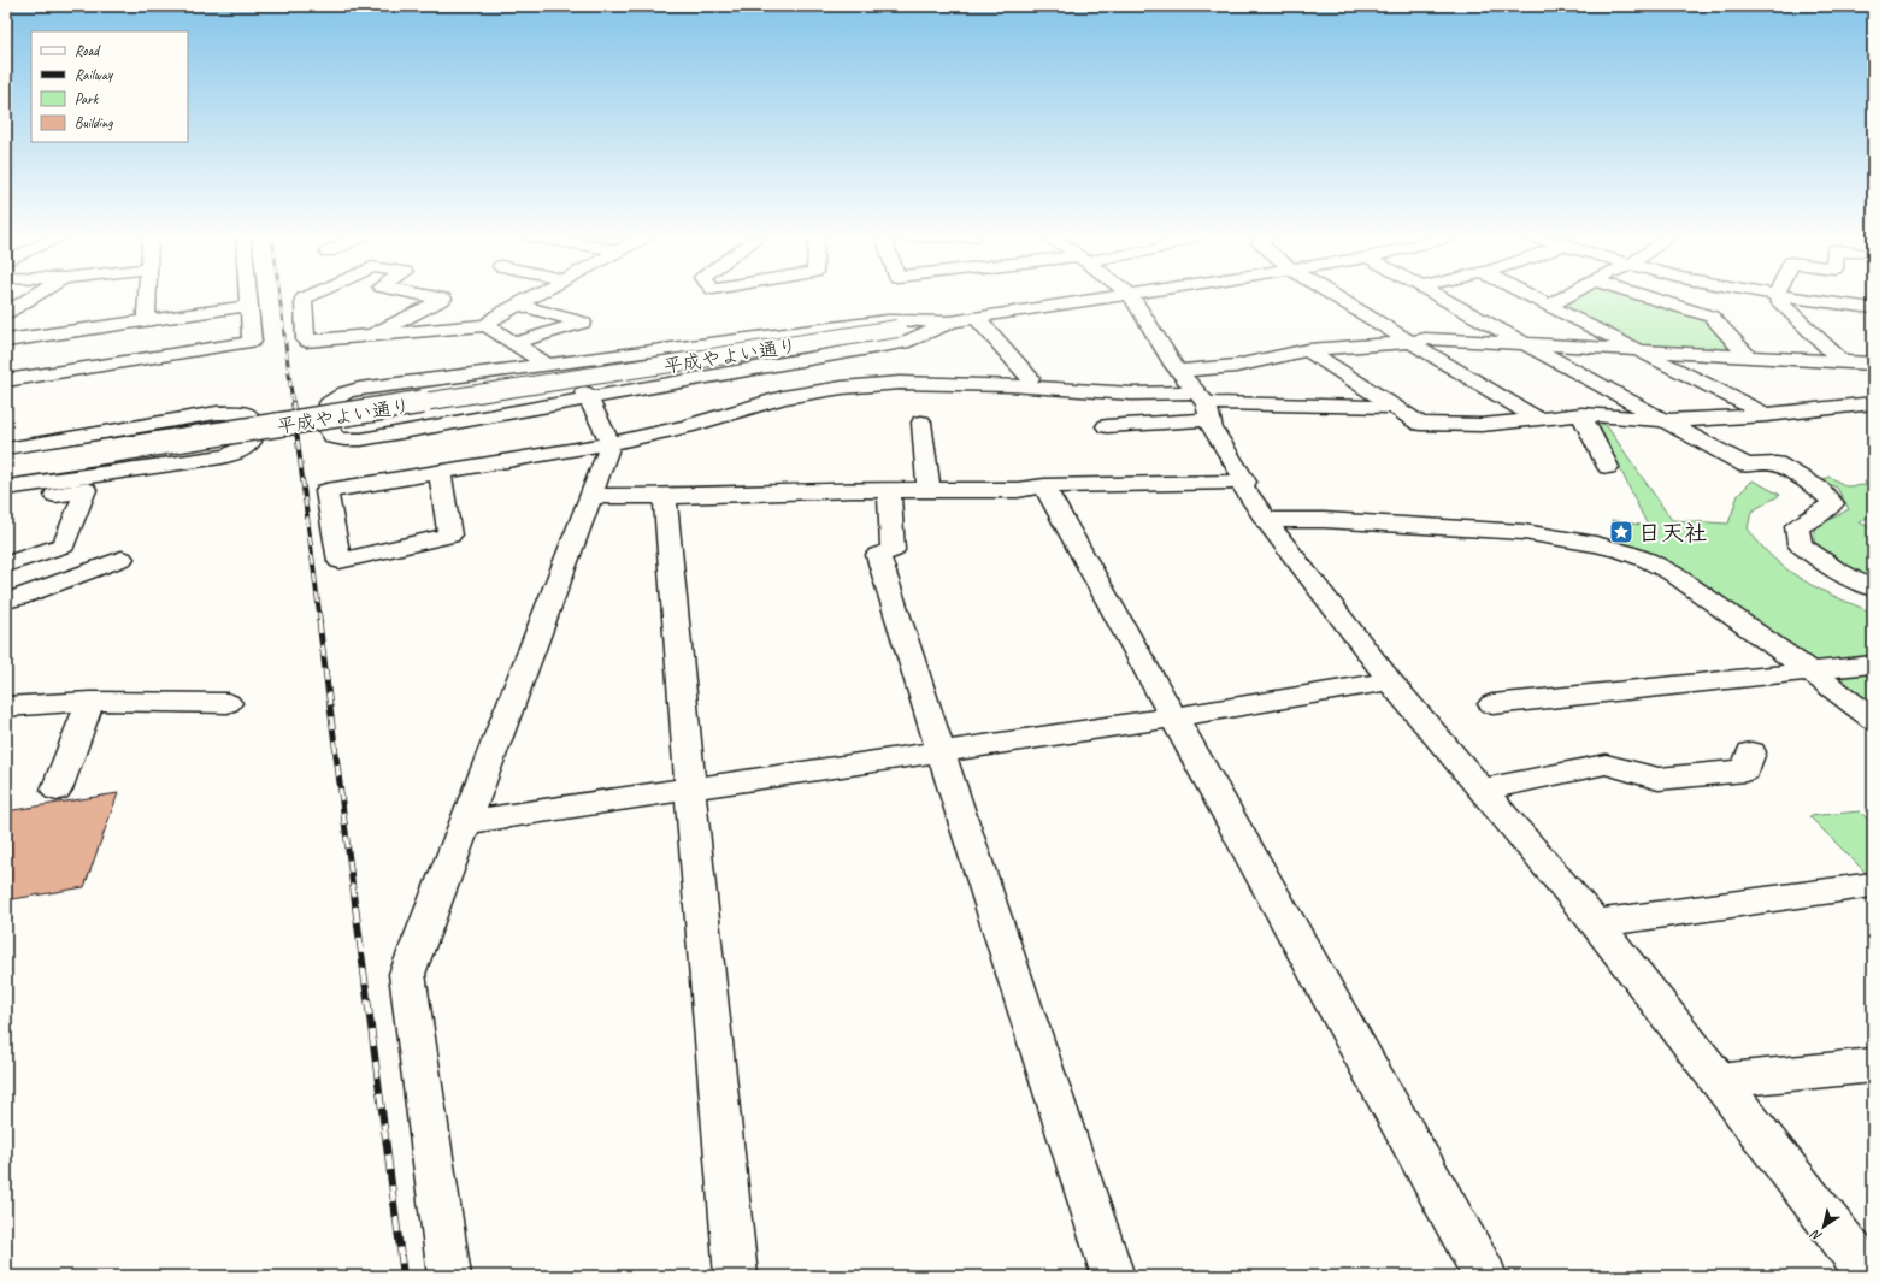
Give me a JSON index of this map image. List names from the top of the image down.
{
  "streets": {
    "street": ["平成やよい通り"]
  },
  "places": {
    "place": ["日天社"]
  },
  "legend": [
    "Road",
    "Railway",
    "Park",
    "Building"
  ],
  "north": "bottom left"
}
